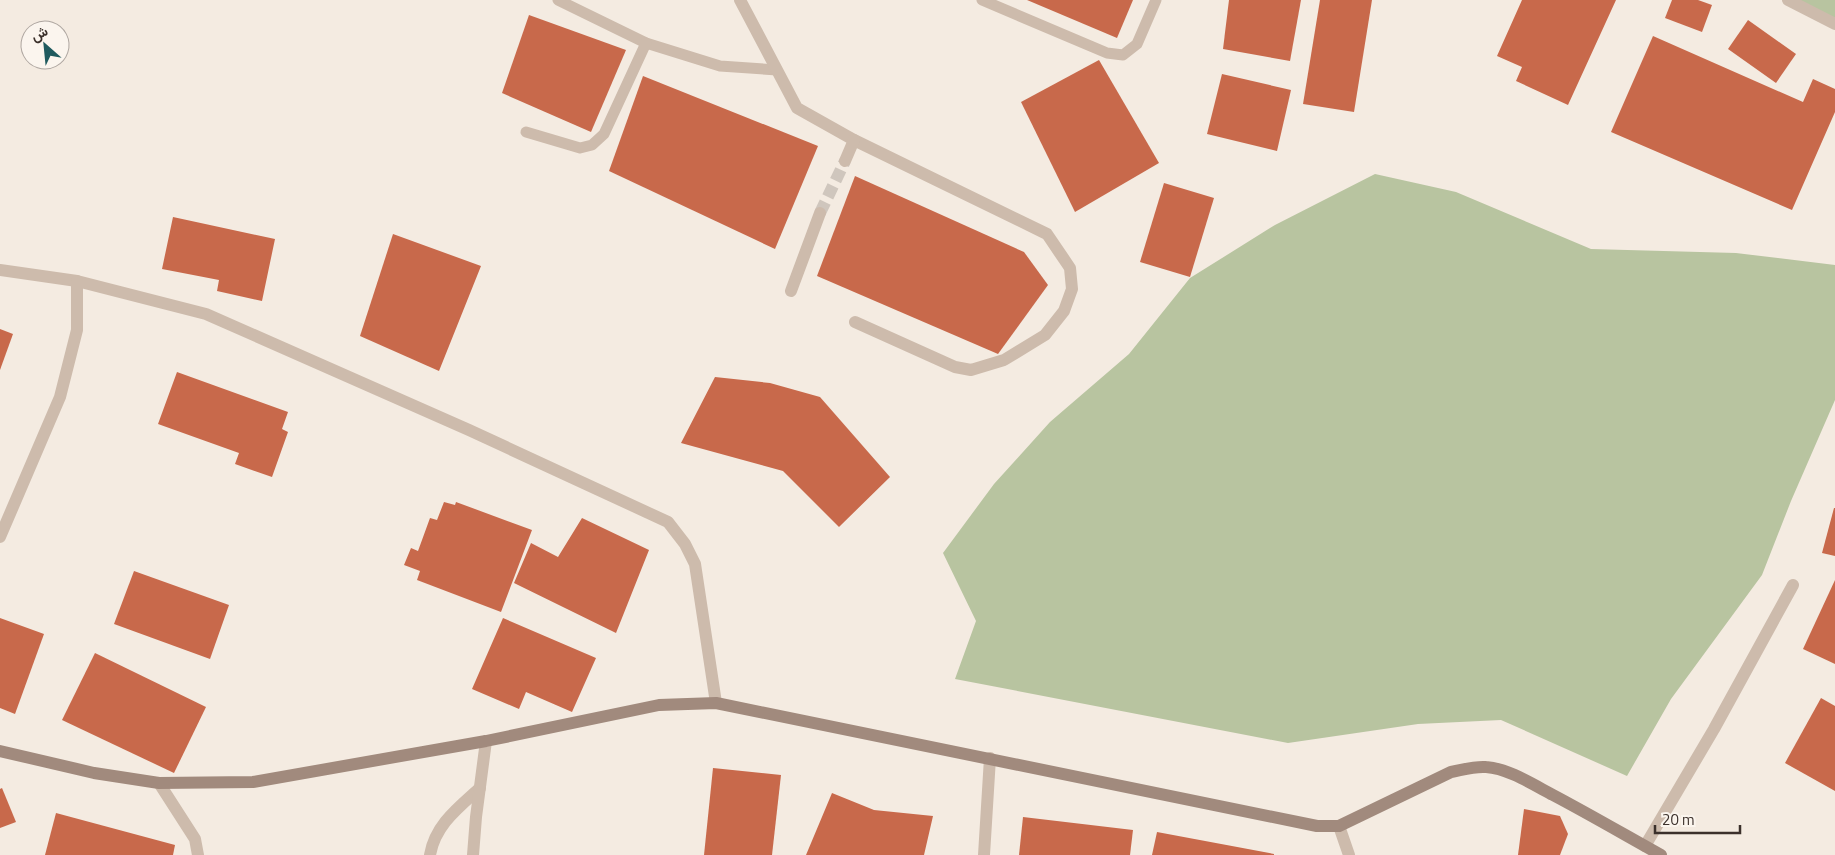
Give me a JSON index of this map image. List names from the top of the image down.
{
  "scale_bar": "20 m",
  "north": "top left"
}
